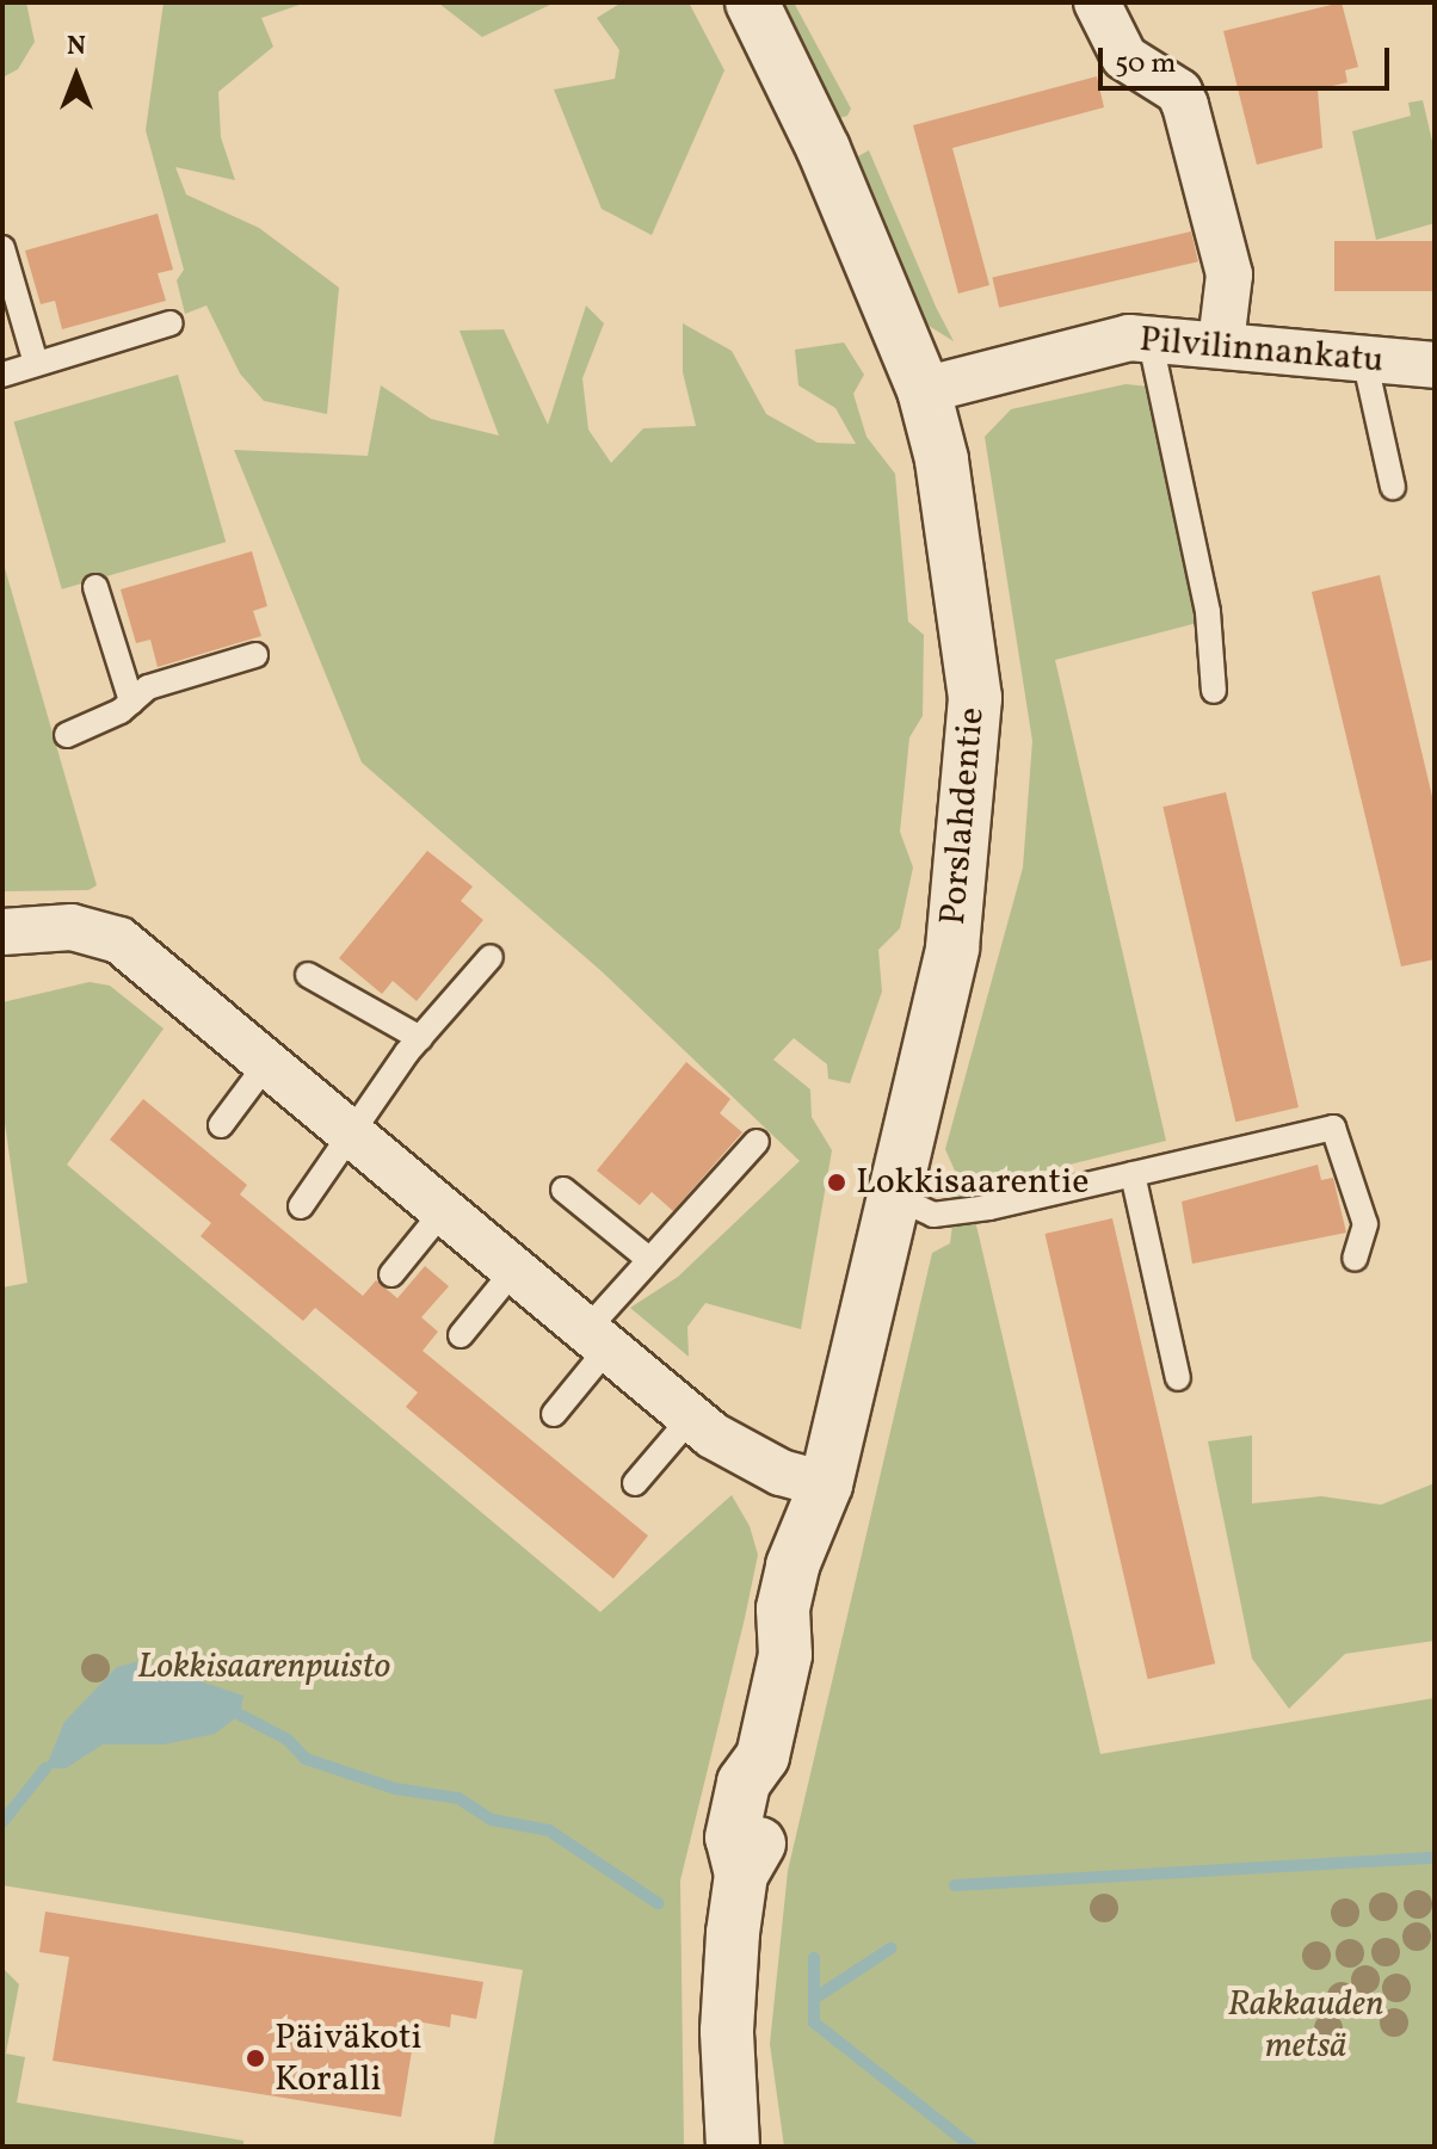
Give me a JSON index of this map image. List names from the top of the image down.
{
  "streets": {
    "street": ["Pilvilinnankatu", "Porslahdentie"]
  },
  "crossings": [
    ["Pilvilinnankatu", "Porslahdentie"]
  ],
  "parks": ["Lokkisaarenpuisto", "Rakkauden metsä"],
  "places": ["Lokkisaarentie", "Päiväkoti Koralli"],
  "scale_bar": "50 m",
  "north": "top"
}
